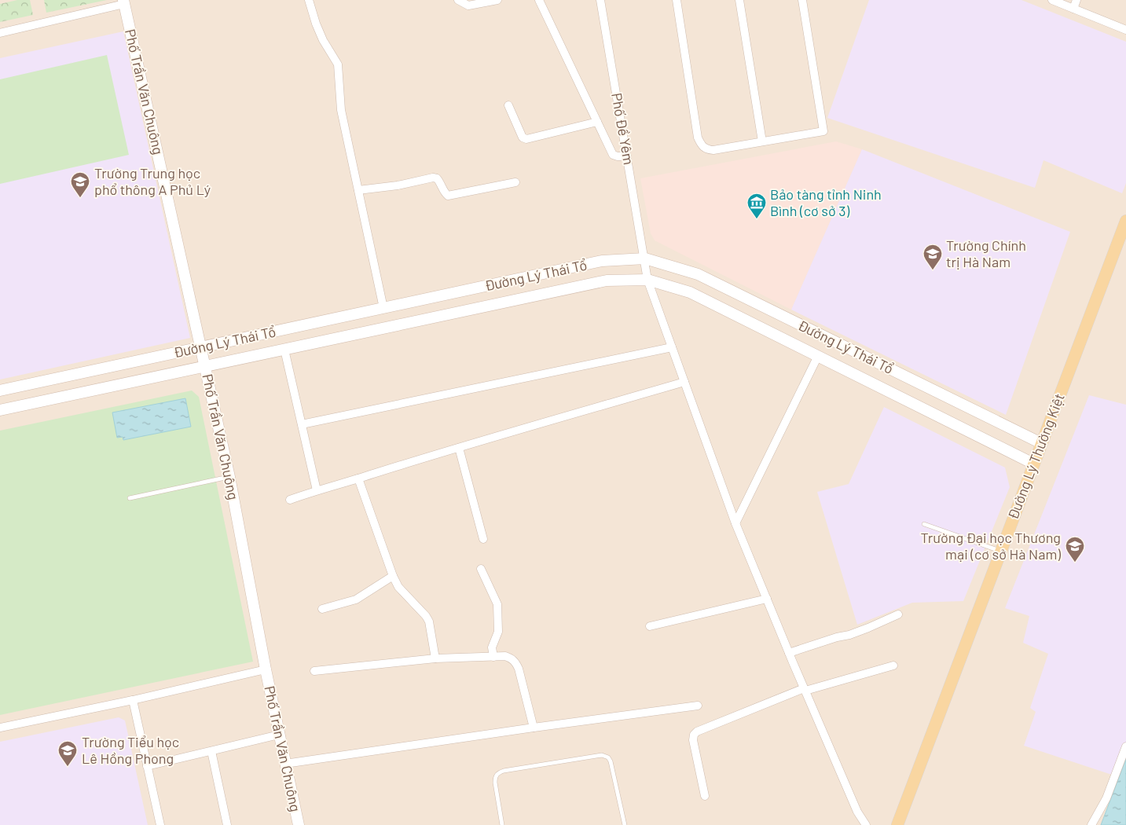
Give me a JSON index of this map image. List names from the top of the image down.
{
  "streets": {
    "main road": ["Phố Trần Văn Chuông", "Đường Lý Thái Tổ", "Đường Lý Thường Kiệt"],
    "street": ["Phố Đề Yêm"]
  },
  "crossings": [
    ["Phố Trần Văn Chuông", "Đường Lý Thái Tổ"],
    ["Phố Đề Yêm", "Đường Lý Thái Tổ"],
    ["Đường Lý Thái Tổ", "Đường Lý Thường Kiệt"]
  ],
  "places": {
    "school or university": [
      "Trường Trung học phổ thông A Phủ Lý",
      "Trường Chính trị Hà Nam",
      "Trường Đại học Thương mại (cơ sở Hà Nam)",
      "Trường Tiểu học Lê Hồng Phong"
    ],
    "museum": ["Bảo tàng tỉnh Ninh Bình (cơ sở 3)"]
  }
}
